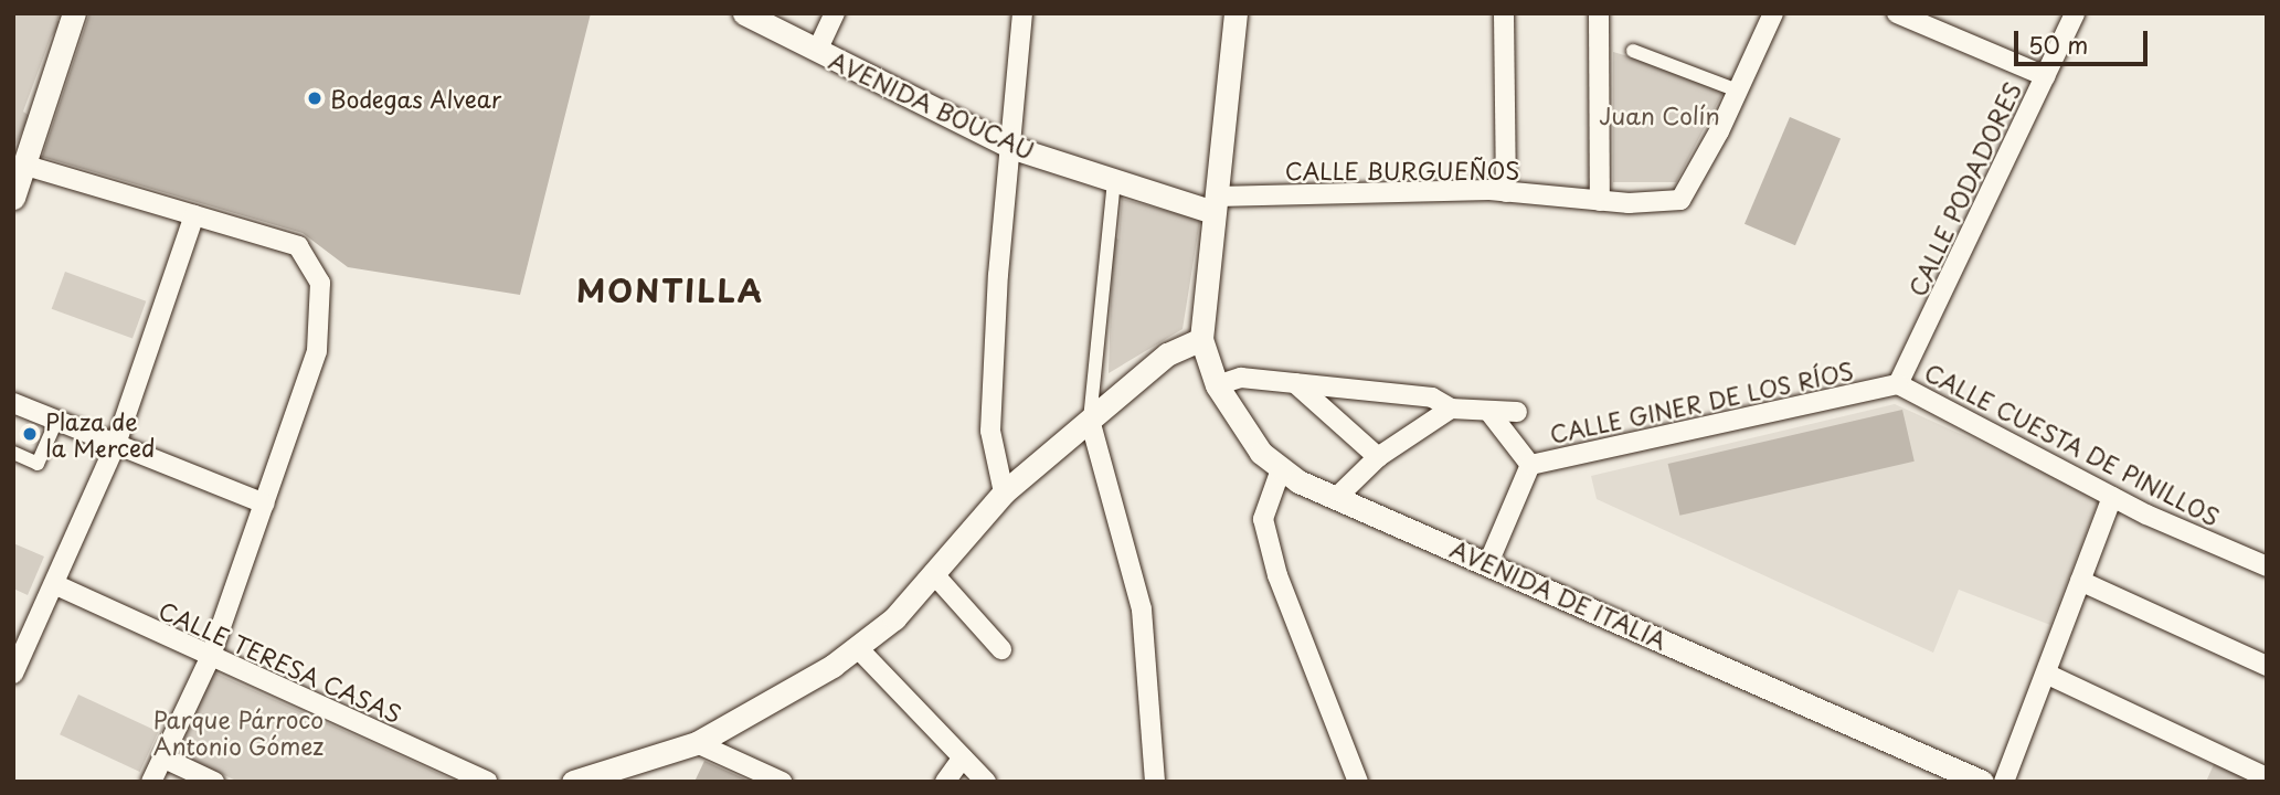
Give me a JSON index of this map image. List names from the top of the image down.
{
  "streets": {
    "street": [
      "AVENIDA BOUCAU",
      "CALLE BURGUEÑOS",
      "CALLE PODADORES",
      "CALLE GINER DE LOS RÍOS",
      "CALLE CUESTA DE PINILLOS",
      "AVENIDA DE ITALIA",
      "CALLE TERESA CASAS"
    ]
  },
  "crossings": [
    ["AVENIDA BOUCAU", "CALLE BURGUEÑOS"],
    ["AVENIDA BOUCAU", "AVENIDA DE ITALIA"],
    ["CALLE BURGUEÑOS", "AVENIDA DE ITALIA"],
    ["CALLE PODADORES", "CALLE GINER DE LOS RÍOS"],
    ["CALLE PODADORES", "CALLE CUESTA DE PINILLOS"],
    ["CALLE GINER DE LOS RÍOS", "CALLE CUESTA DE PINILLOS"],
    ["CALLE GINER DE LOS RÍOS", "AVENIDA DE ITALIA"]
  ],
  "districts": ["MONTILLA"],
  "parks": ["Juan Colín", "Parque Párroco Antonio Gómez"],
  "places": ["Bodegas Alvear", "Plaza de la Merced"],
  "scale_bar": "50 m"
}
